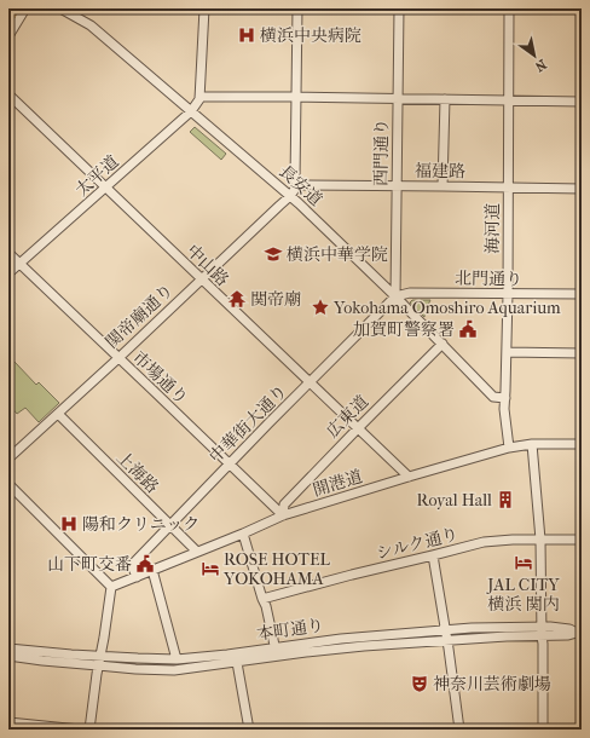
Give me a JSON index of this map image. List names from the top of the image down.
{
  "streets": {
    "street": [
      "西門通り",
      "福建路",
      "太平道",
      "長安道",
      "海河道",
      "中山路",
      "北門通り",
      "関帝廟通り",
      "市場通り",
      "広東道",
      "中華街大通り",
      "上海路",
      "開港道",
      "シルク通り",
      "本町通り"
    ]
  },
  "crossings": [
    ["西門通り", "福建路"],
    ["西門通り", "長安道"],
    ["西門通り", "北門通り"],
    ["西門通り", "中華街大通り"],
    ["福建路", "海河道"],
    ["福建路", "関帝廟通り"],
    ["太平道", "長安道"],
    ["太平道", "中山路"],
    ["太平道", "市場通り"],
    ["長安道", "海河道"],
    ["長安道", "北門通り"],
    ["長安道", "関帝廟通り"],
    ["長安道", "広東道"],
    ["長安道", "中華街大通り"],
    ["海河道", "北門通り"],
    ["海河道", "開港道"],
    ["中山路", "関帝廟通り"],
    ["中山路", "広東道"],
    ["中山路", "中華街大通り"],
    ["中山路", "開港道"],
    ["北門通り", "中華街大通り"],
    ["関帝廟通り", "市場通り"],
    ["関帝廟通り", "上海路"],
    ["市場通り", "広東道"],
    ["市場通り", "中華街大通り"],
    ["市場通り", "開港道"],
    ["広東道", "開港道"],
    ["中華街大通り", "上海路"],
    ["中華街大通り", "開港道"],
    ["上海路", "開港道"]
  ],
  "places": {
    "hospital": ["横浜中央病院", "陽和クリニック"],
    "school or university": ["横浜中華学院"],
    "temple": ["関帝廟"],
    "place": ["Yokohama Omoshiro Aquarium"],
    "public building": ["加賀町警察署", "山下町交番"],
    "building": ["Royal Hall"],
    "hotel": ["JAL CITY 横浜 関内", "ROSE HOTEL YOKOHAMA"],
    "theatre": ["神奈川芸術劇場"]
  },
  "north": "bottom right"
}
